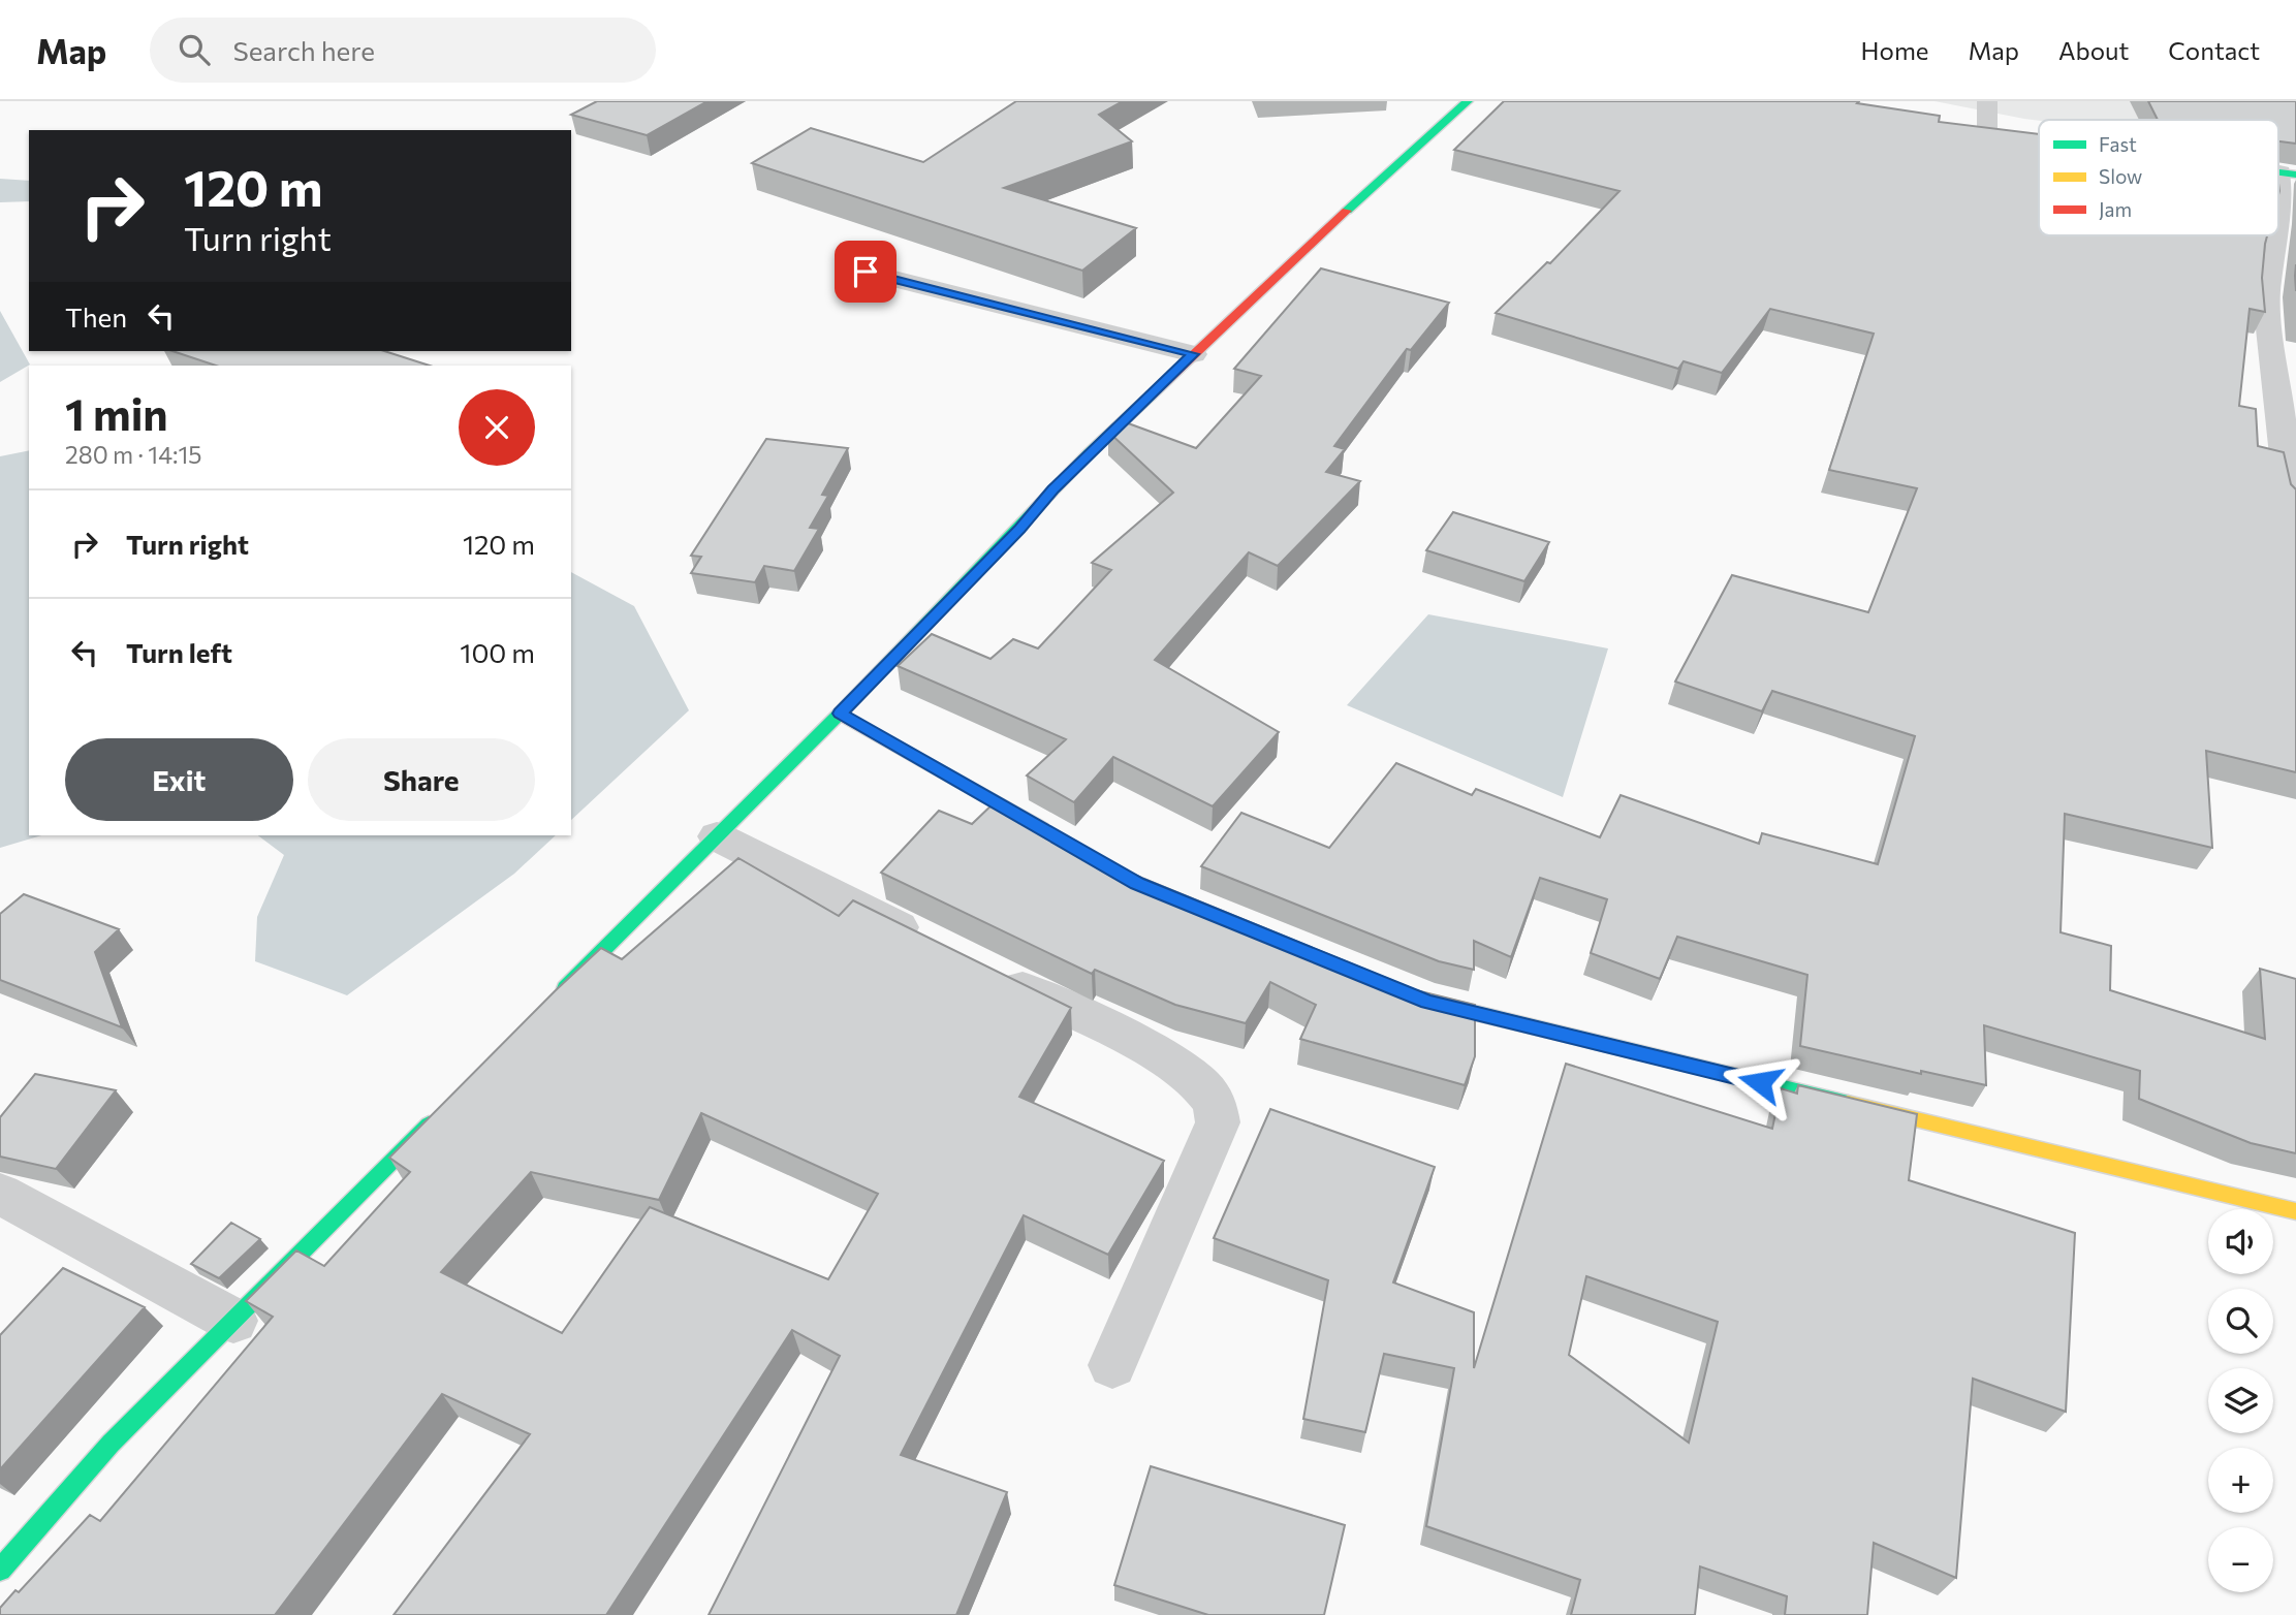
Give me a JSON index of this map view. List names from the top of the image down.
{
  "legend": ["Fast", "Slow", "Jam"],
  "page": {
    "header": "Map",
    "search": "Search here",
    "nav": [
      "Home",
      "Map",
      "About",
      "Contact"
    ],
    "turn": ["120 m", "Turn right"],
    "then": "Then",
    "heading": ["1 min", "280 m · 14:15"],
    "list": [
      {
        "name": "Turn right",
        "value": "120 m"
      },
      {
        "name": "Turn left",
        "value": "100 m"
      }
    ],
    "buttons": ["Exit", "Share"],
    "map_buttons": ["+", "−"]
  }
}
